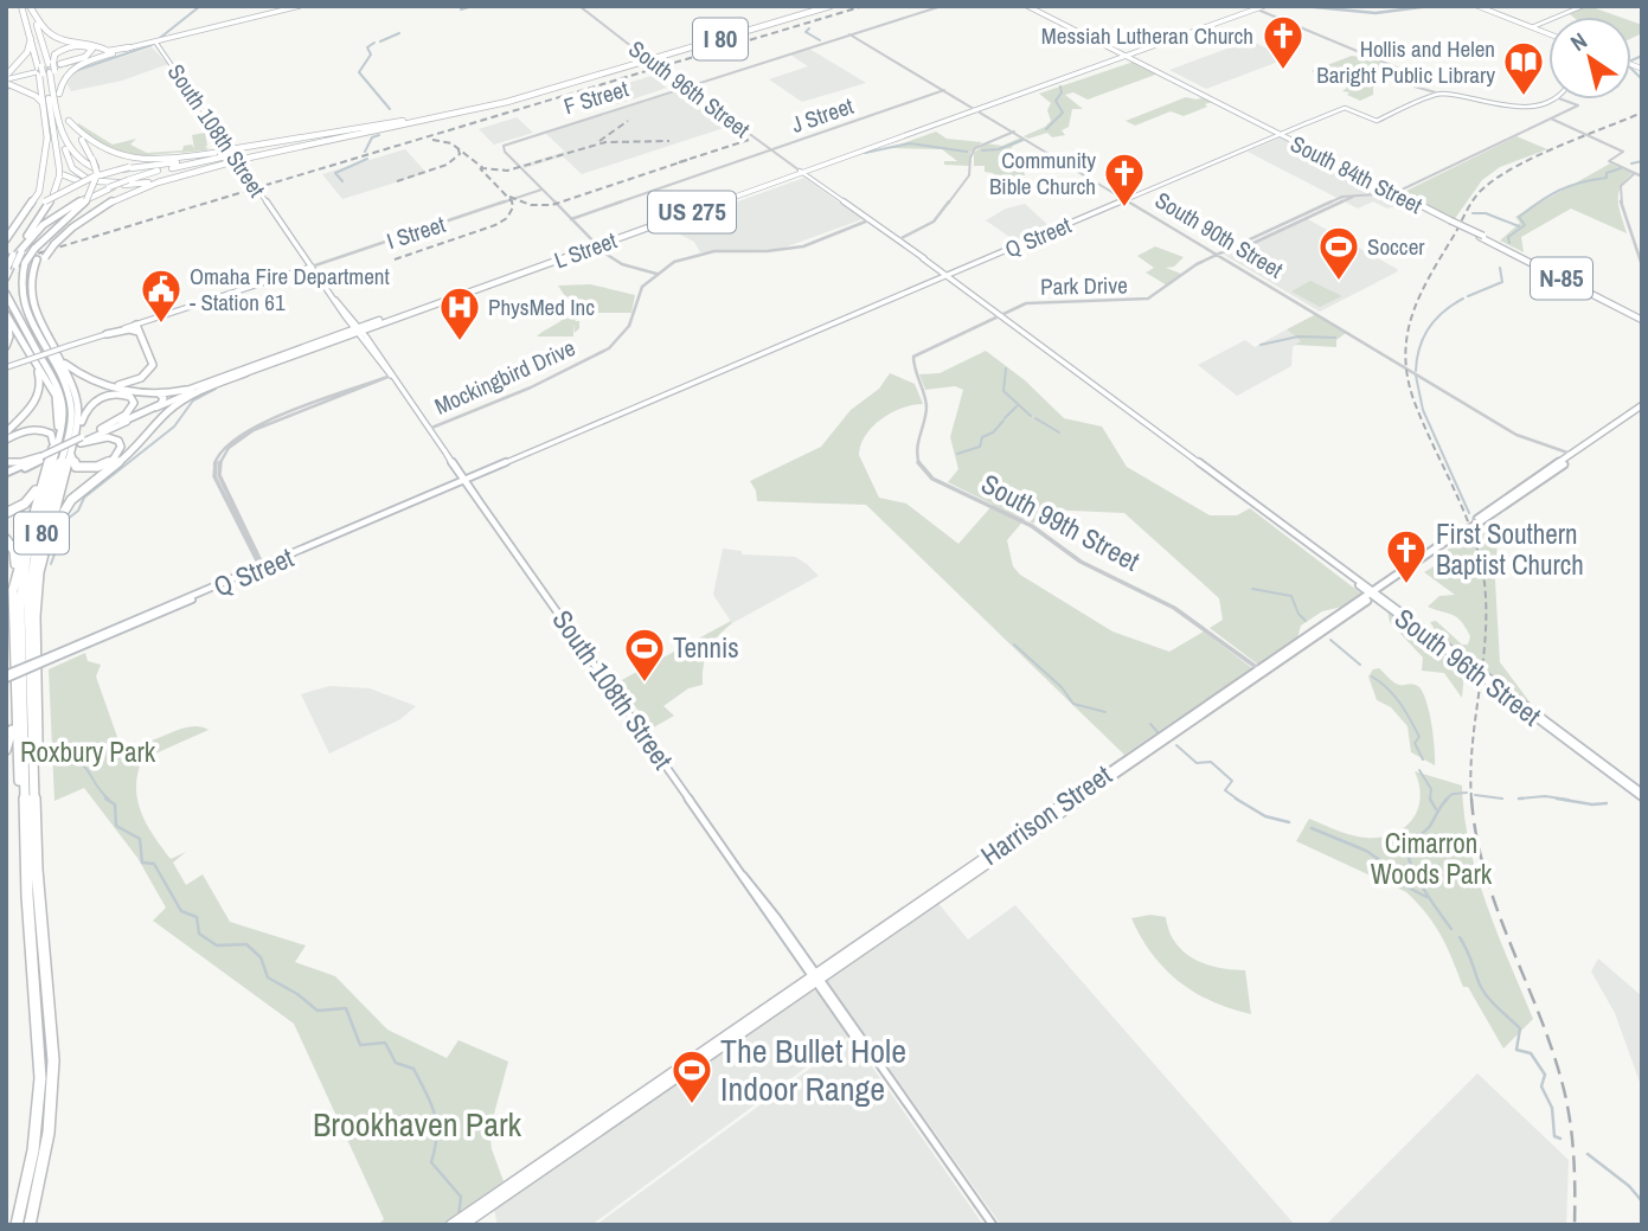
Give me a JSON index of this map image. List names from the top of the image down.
{
  "streets": {
    "highway": ["I 80"],
    "main road": [
      "South 96th Street",
      "South 108th Street",
      "South 84th Street",
      "US 275",
      "I Street",
      "Q Street",
      "L Street",
      "N-85",
      "Harrison Street"
    ],
    "street": [
      "F Street",
      "J Street",
      "South 90th Street",
      "Park Drive",
      "Mockingbird Drive",
      "South 99th Street"
    ]
  },
  "crossings": [
    ["South 96th Street", "F Street"],
    ["South 96th Street", "J Street"],
    ["South 96th Street", "Q Street"],
    ["South 96th Street", "L Street"],
    ["South 96th Street", "Park Drive"],
    ["South 96th Street", "Harrison Street"],
    ["F Street", "I Street"],
    ["F Street", "South 90th Street"],
    ["J Street", "South 90th Street"],
    ["South 108th Street", "I Street"],
    ["South 108th Street", "Q Street"],
    ["South 108th Street", "L Street"],
    ["South 108th Street", "Mockingbird Drive"],
    ["South 108th Street", "Harrison Street"],
    ["South 84th Street", "Q Street"],
    ["South 84th Street", "L Street"],
    ["South 84th Street", "Park Drive"],
    ["South 90th Street", "Q Street"],
    ["South 90th Street", "L Street"],
    ["South 90th Street", "Park Drive"],
    ["South 90th Street", "Harrison Street"],
    ["Park Drive", "South 99th Street"],
    ["South 99th Street", "Harrison Street"]
  ],
  "parks": ["Roxbury Park", "Cimarron Woods Park", "Brookhaven Park"],
  "places": {
    "church": ["Messiah Lutheran Church", "Community Bible Church", "First Southern Baptist Church"],
    "library": ["Hollis and Helen Baright Public Library"],
    "sports": ["Soccer", "Tennis", "The Bullet Hole Indoor Range"],
    "public building": ["Omaha Fire Department - Station 61"],
    "hospital": ["PhysMed Inc"]
  },
  "north": "top left"
}
